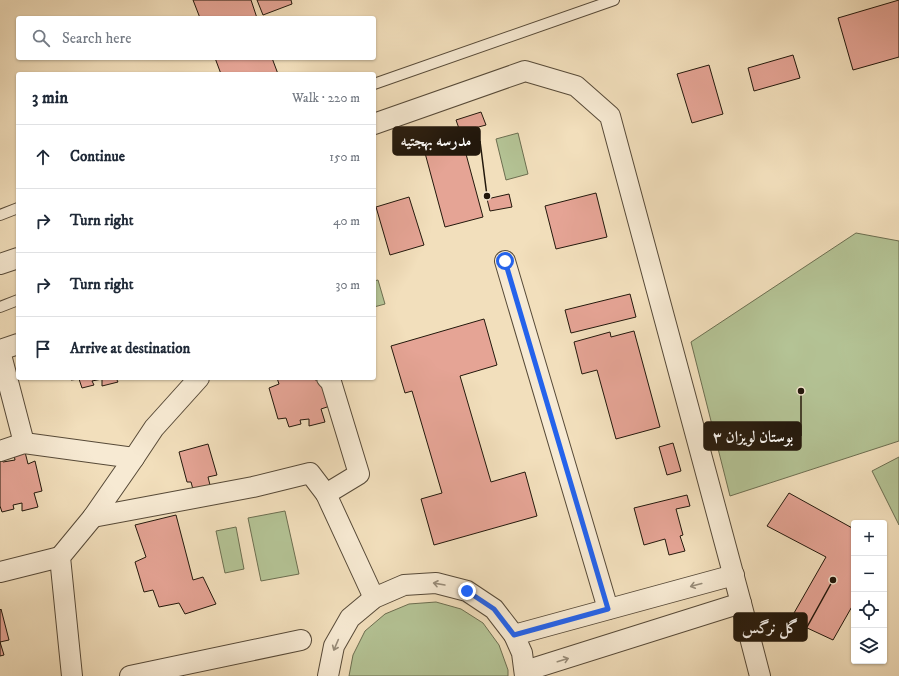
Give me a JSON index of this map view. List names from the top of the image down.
{
  "places": ["مدرسه بهجتیه", "بوستان لویزان ۳", "گل نرگس"],
  "page": {
    "search": "Search here",
    "heading": ["3 min", "Walk · 220 m"],
    "list": [
      ["Continue", "150 m"],
      ["Turn right", "40 m"],
      ["Turn right", "30 m"],
      "Arrive at destination"
    ],
    "map_buttons": ["+", "−"]
  }
}
